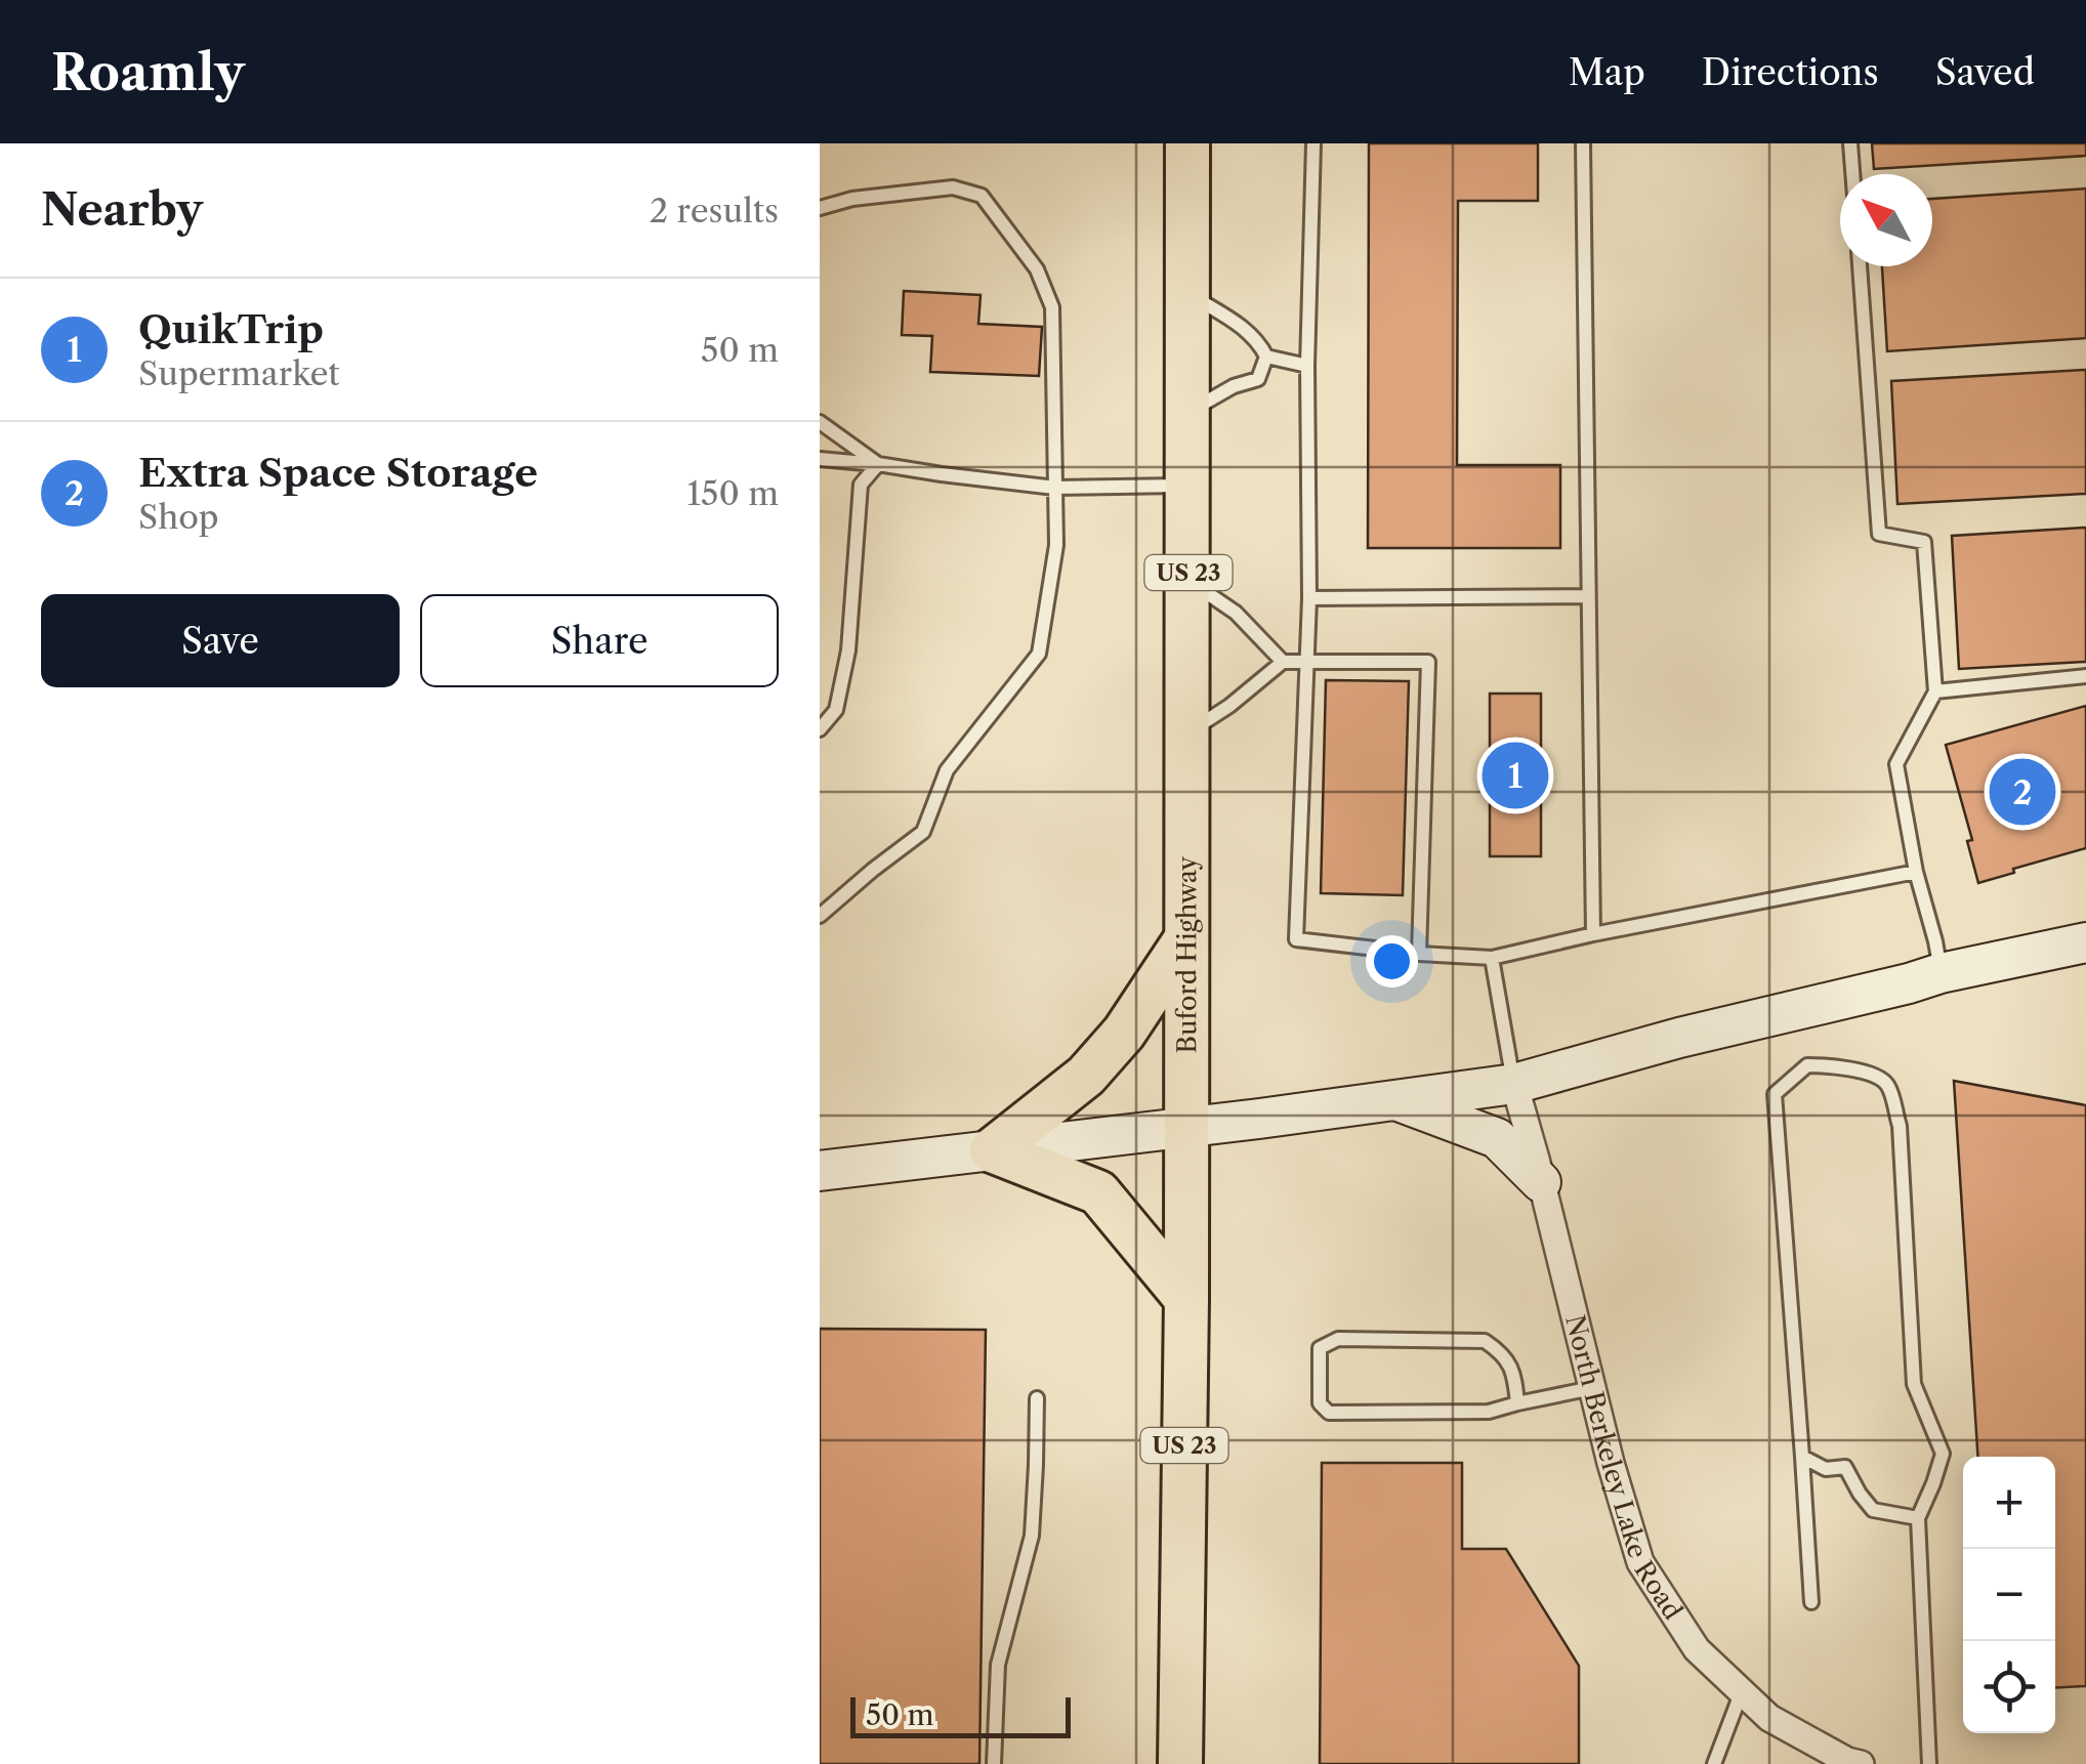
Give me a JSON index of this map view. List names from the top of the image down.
{
  "streets": {
    "main road": ["US 23", "Buford Highway"],
    "street": ["North Berkeley Lake Road"]
  },
  "scale_bar": "50 m",
  "north": "top left",
  "page": {
    "header": "Roamly",
    "nav": ["Map", "Directions", "Saved"],
    "heading": ["Nearby", "2 results"],
    "list": [
      {
        "mark": "1",
        "name": "QuikTrip",
        "note": "Supermarket",
        "value": "50 m"
      },
      {
        "mark": "2",
        "name": "Extra Space Storage",
        "note": "Shop",
        "value": "150 m"
      }
    ],
    "buttons": ["Save", "Share"],
    "pins": ["1", "2"],
    "map_buttons": ["+", "−"],
    "scale": "50 m"
  }
}
